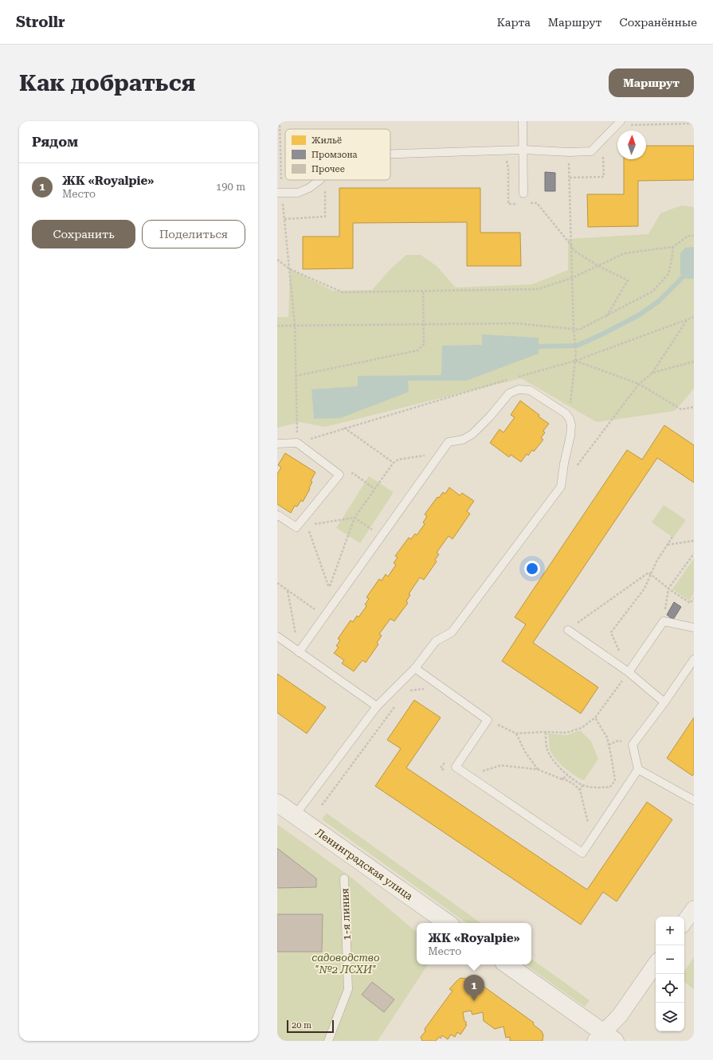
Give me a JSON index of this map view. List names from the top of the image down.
{
  "streets": {
    "street": ["Ленинградская улица"],
    "lane": ["1-я линия"]
  },
  "parks": ["садоводство \"№2 ЛСХИ\""],
  "legend": ["Жильё", "Промзона", "Прочее"],
  "scale_bar": "20 m",
  "north": "top",
  "page": {
    "header": "Strollr",
    "nav": ["Карта", "Маршрут", "Сохранённые"],
    "buttons": [
      "Маршрут",
      ["Сохранить", "Поделиться"]
    ],
    "title": "Как добраться",
    "heading": "Рядом",
    "list": [
      {
        "mark": "1",
        "name": "ЖК «Royalpie»",
        "note": "Место",
        "value": "190 m"
      }
    ],
    "map_buttons": ["+", "−"],
    "popup": ["ЖК «Royalpie»", "Место"],
    "pins": "1",
    "scale": "20 m"
  }
}
